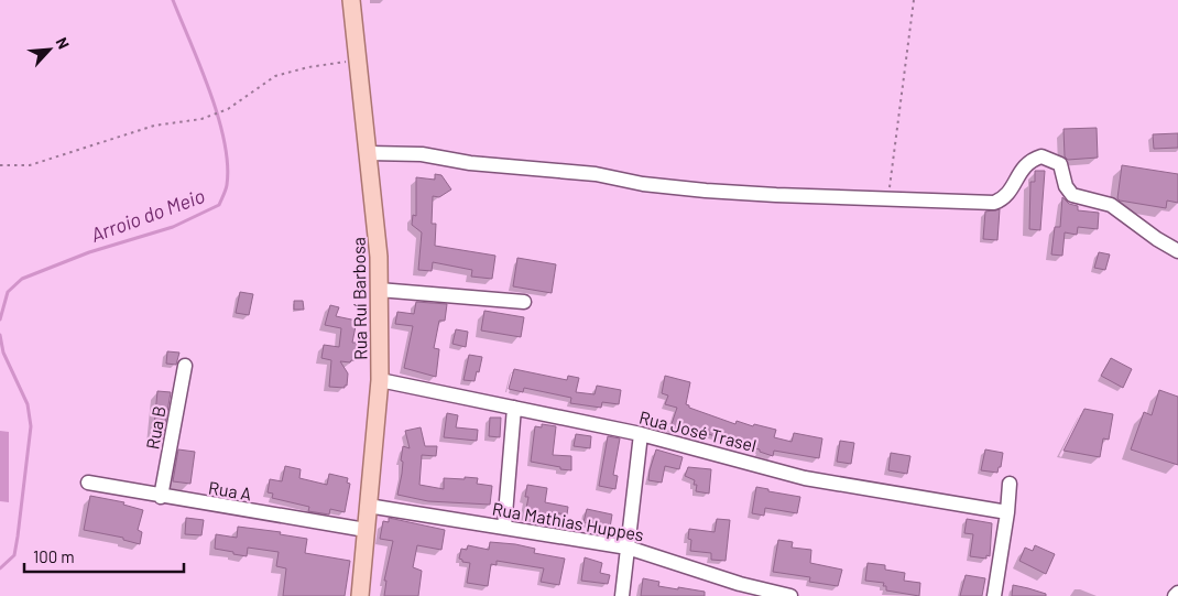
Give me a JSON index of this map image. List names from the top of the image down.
{
  "streets": {
    "main road": ["Rua Ruí Barbosa"],
    "street": [
      "Rua B",
      "Rua José Trasel",
      "Rua A",
      "Rua Mathias Huppes"
    ]
  },
  "crossings": [
    ["Rua Ruí Barbosa", "Rua José Trasel"],
    ["Rua Ruí Barbosa", "Rua A"],
    ["Rua Ruí Barbosa", "Rua Mathias Huppes"],
    ["Rua B", "Rua A"]
  ],
  "water": ["Arroio do Meio"],
  "scale_bar": "100 m",
  "north": "top right"
}
